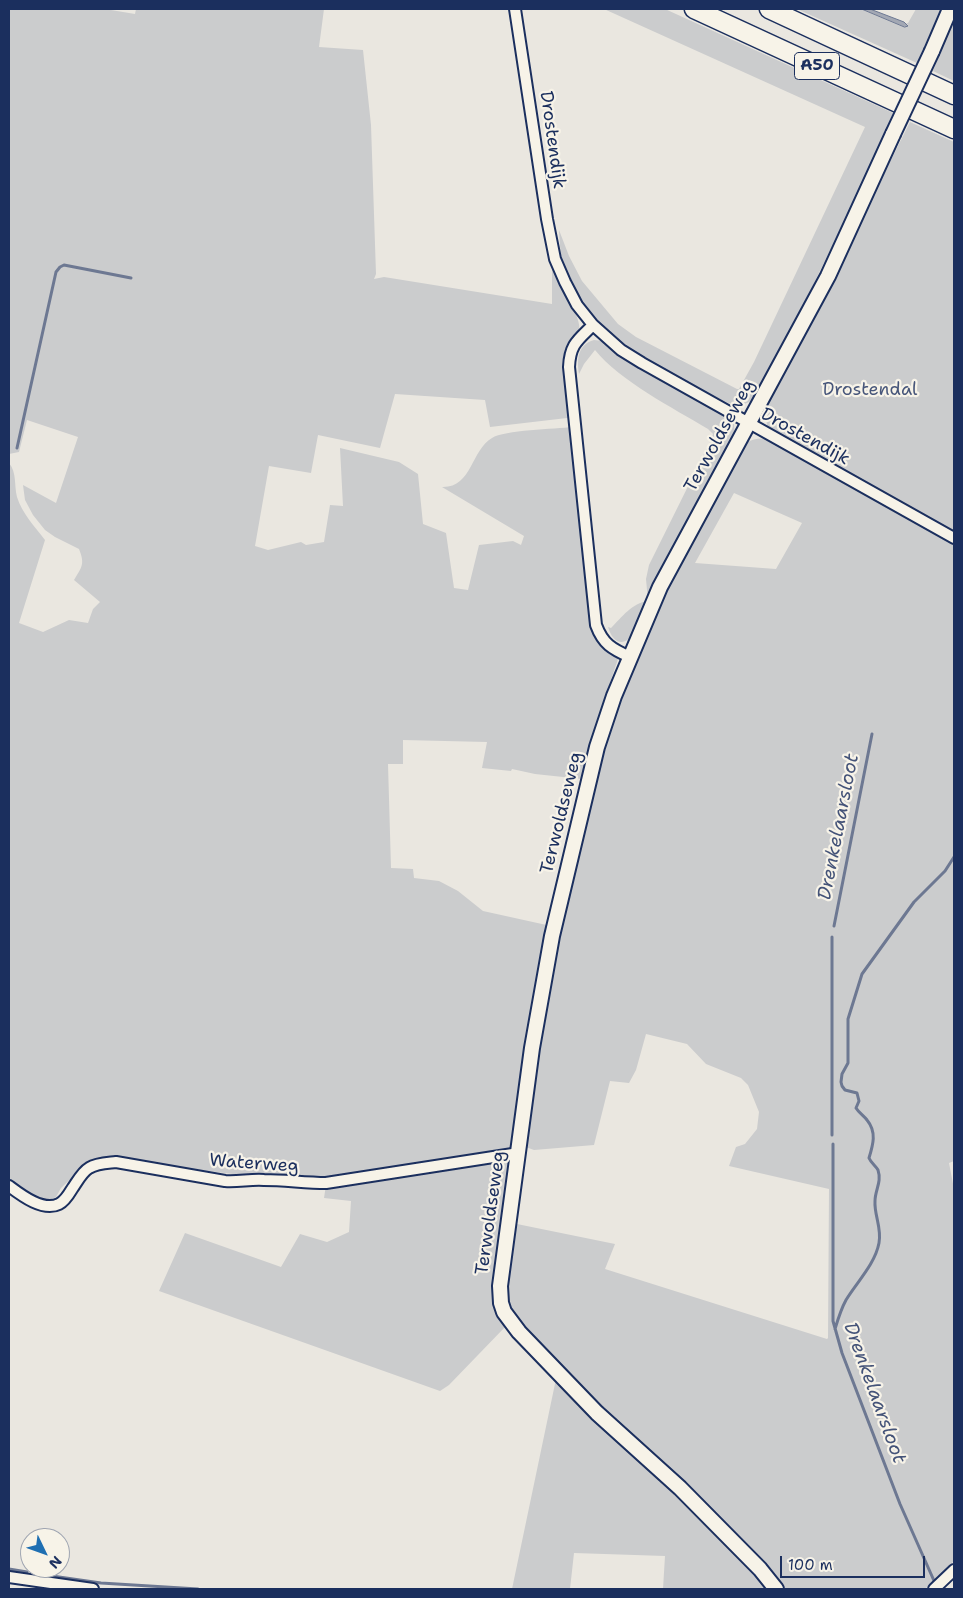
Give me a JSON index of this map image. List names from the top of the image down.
{
  "streets": {
    "highway": ["A50"],
    "street": ["Drostendijk", "Terwoldseweg", "Waterweg"]
  },
  "crossings": [
    ["Drostendijk", "Terwoldseweg"],
    ["Terwoldseweg", "Waterweg"]
  ],
  "water": ["Drenkelaarsloot"],
  "parks": ["Drostendal"],
  "scale_bar": "100 m",
  "north": "bottom right"
}
